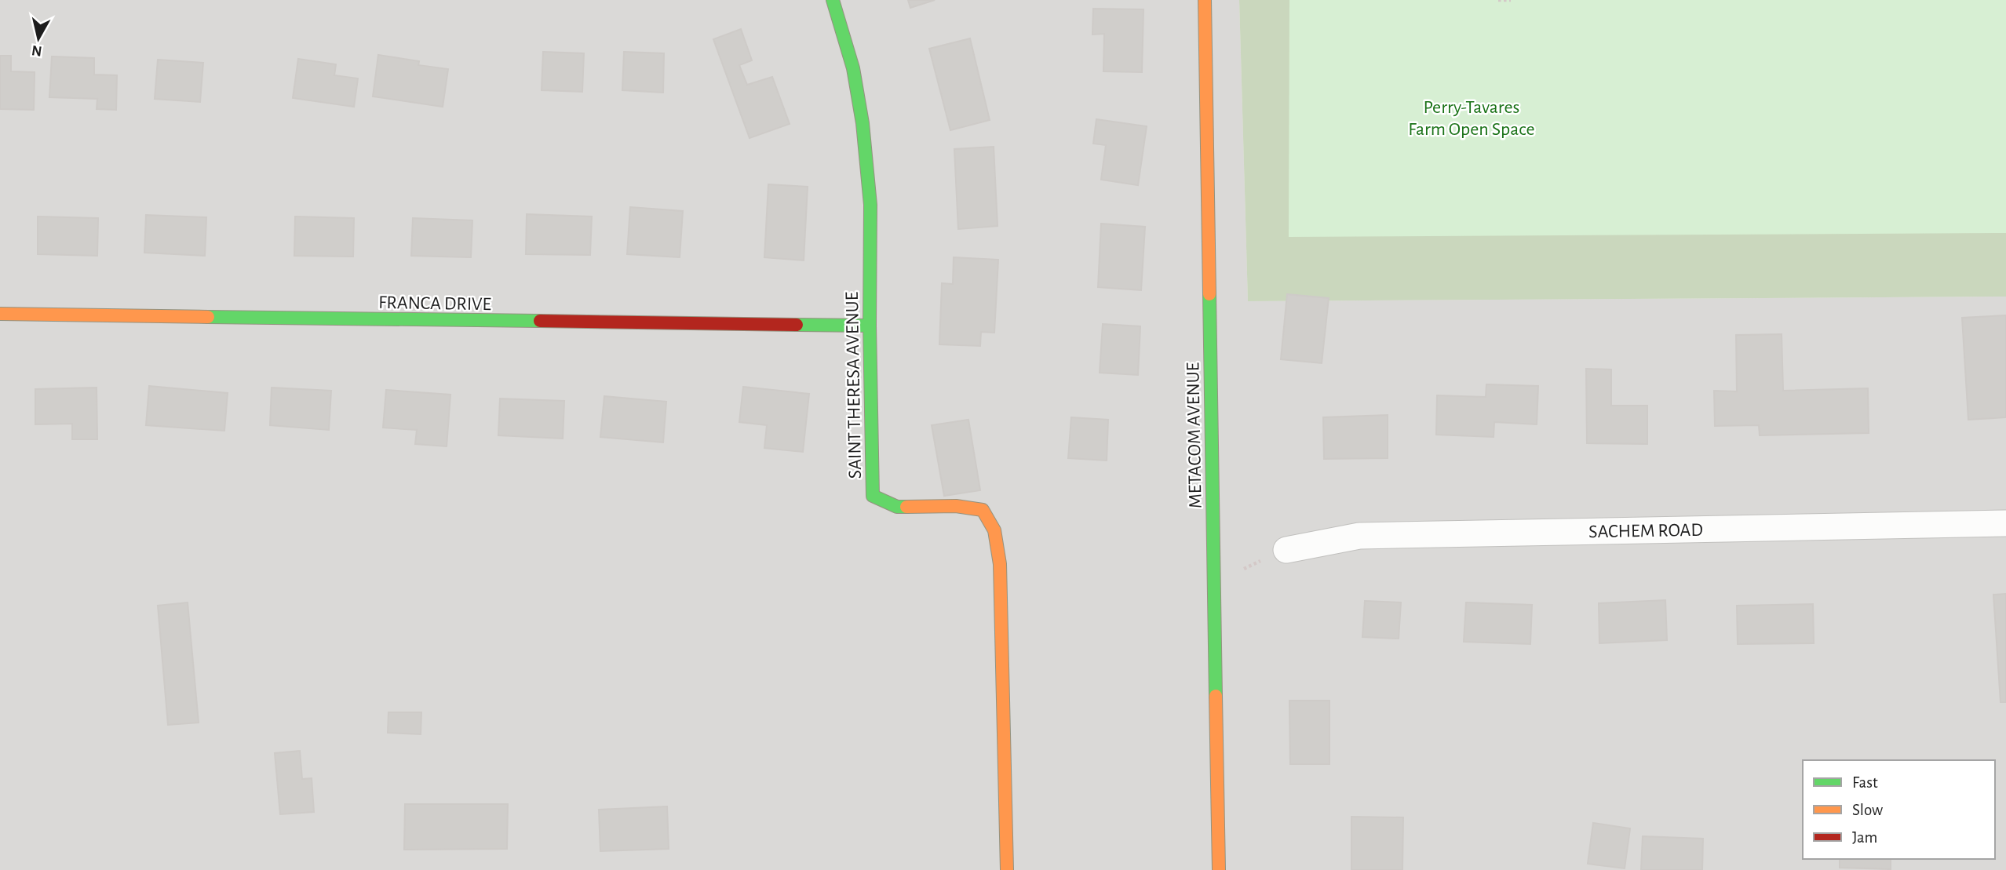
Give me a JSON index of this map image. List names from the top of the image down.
{
  "streets": {
    "street": [
      "FRANCA DRIVE",
      "SAINT THERESA AVENUE",
      "METACOM AVENUE",
      "SACHEM ROAD"
    ]
  },
  "crossings": [
    ["FRANCA DRIVE", "SAINT THERESA AVENUE"]
  ],
  "parks": ["Perry-Tavares Farm Open Space"],
  "legend": ["Fast", "Slow", "Jam"],
  "north": "bottom"
}
